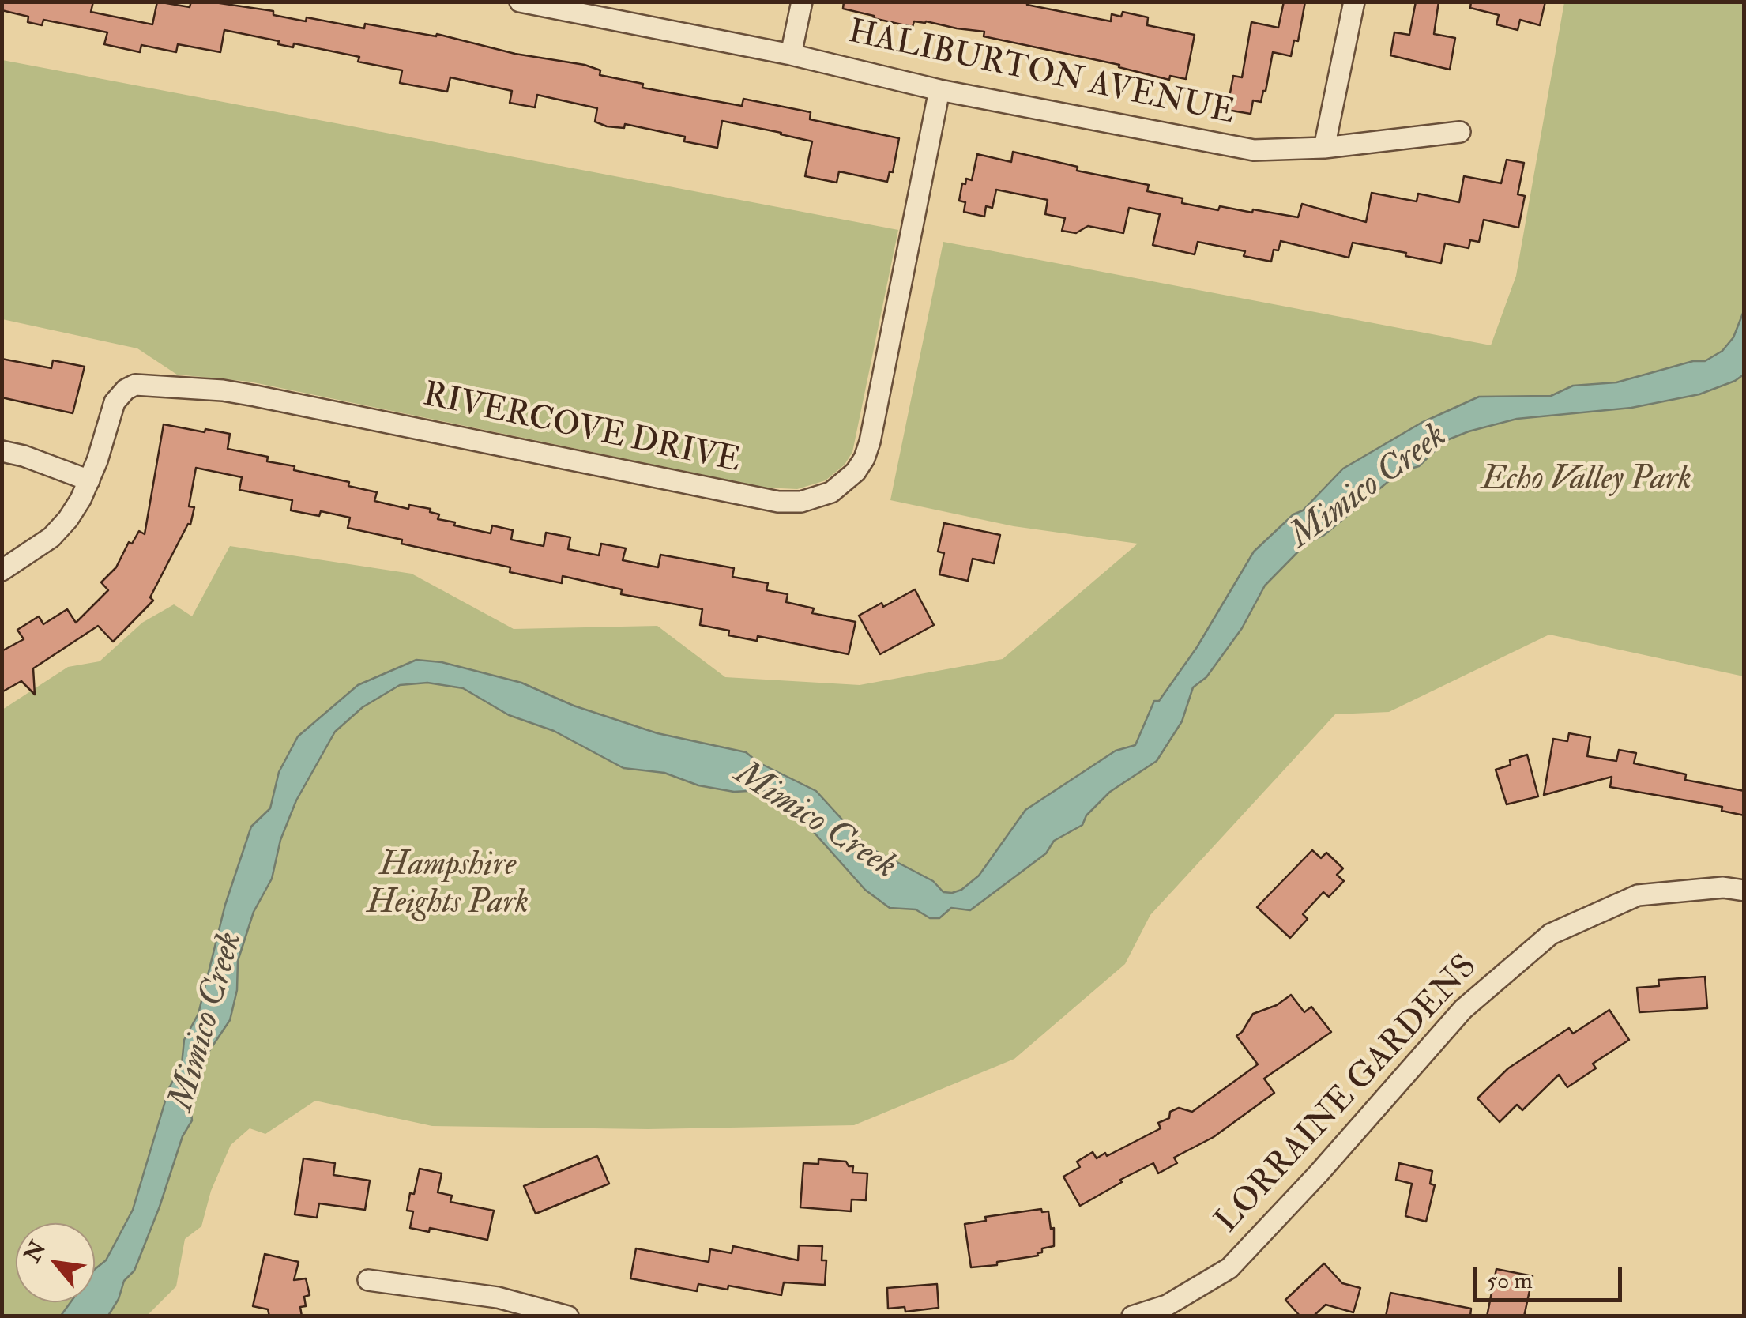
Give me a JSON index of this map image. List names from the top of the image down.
{
  "streets": {
    "street": ["HALIBURTON AVENUE", "RIVERCOVE DRIVE", "LORRAINE GARDENS"]
  },
  "crossings": [
    ["HALIBURTON AVENUE", "RIVERCOVE DRIVE"]
  ],
  "water": ["Mimico Creek"],
  "parks": ["Echo Valley Park", "Hampshire Heights Park"],
  "scale_bar": "50 m",
  "north": "top left"
}
